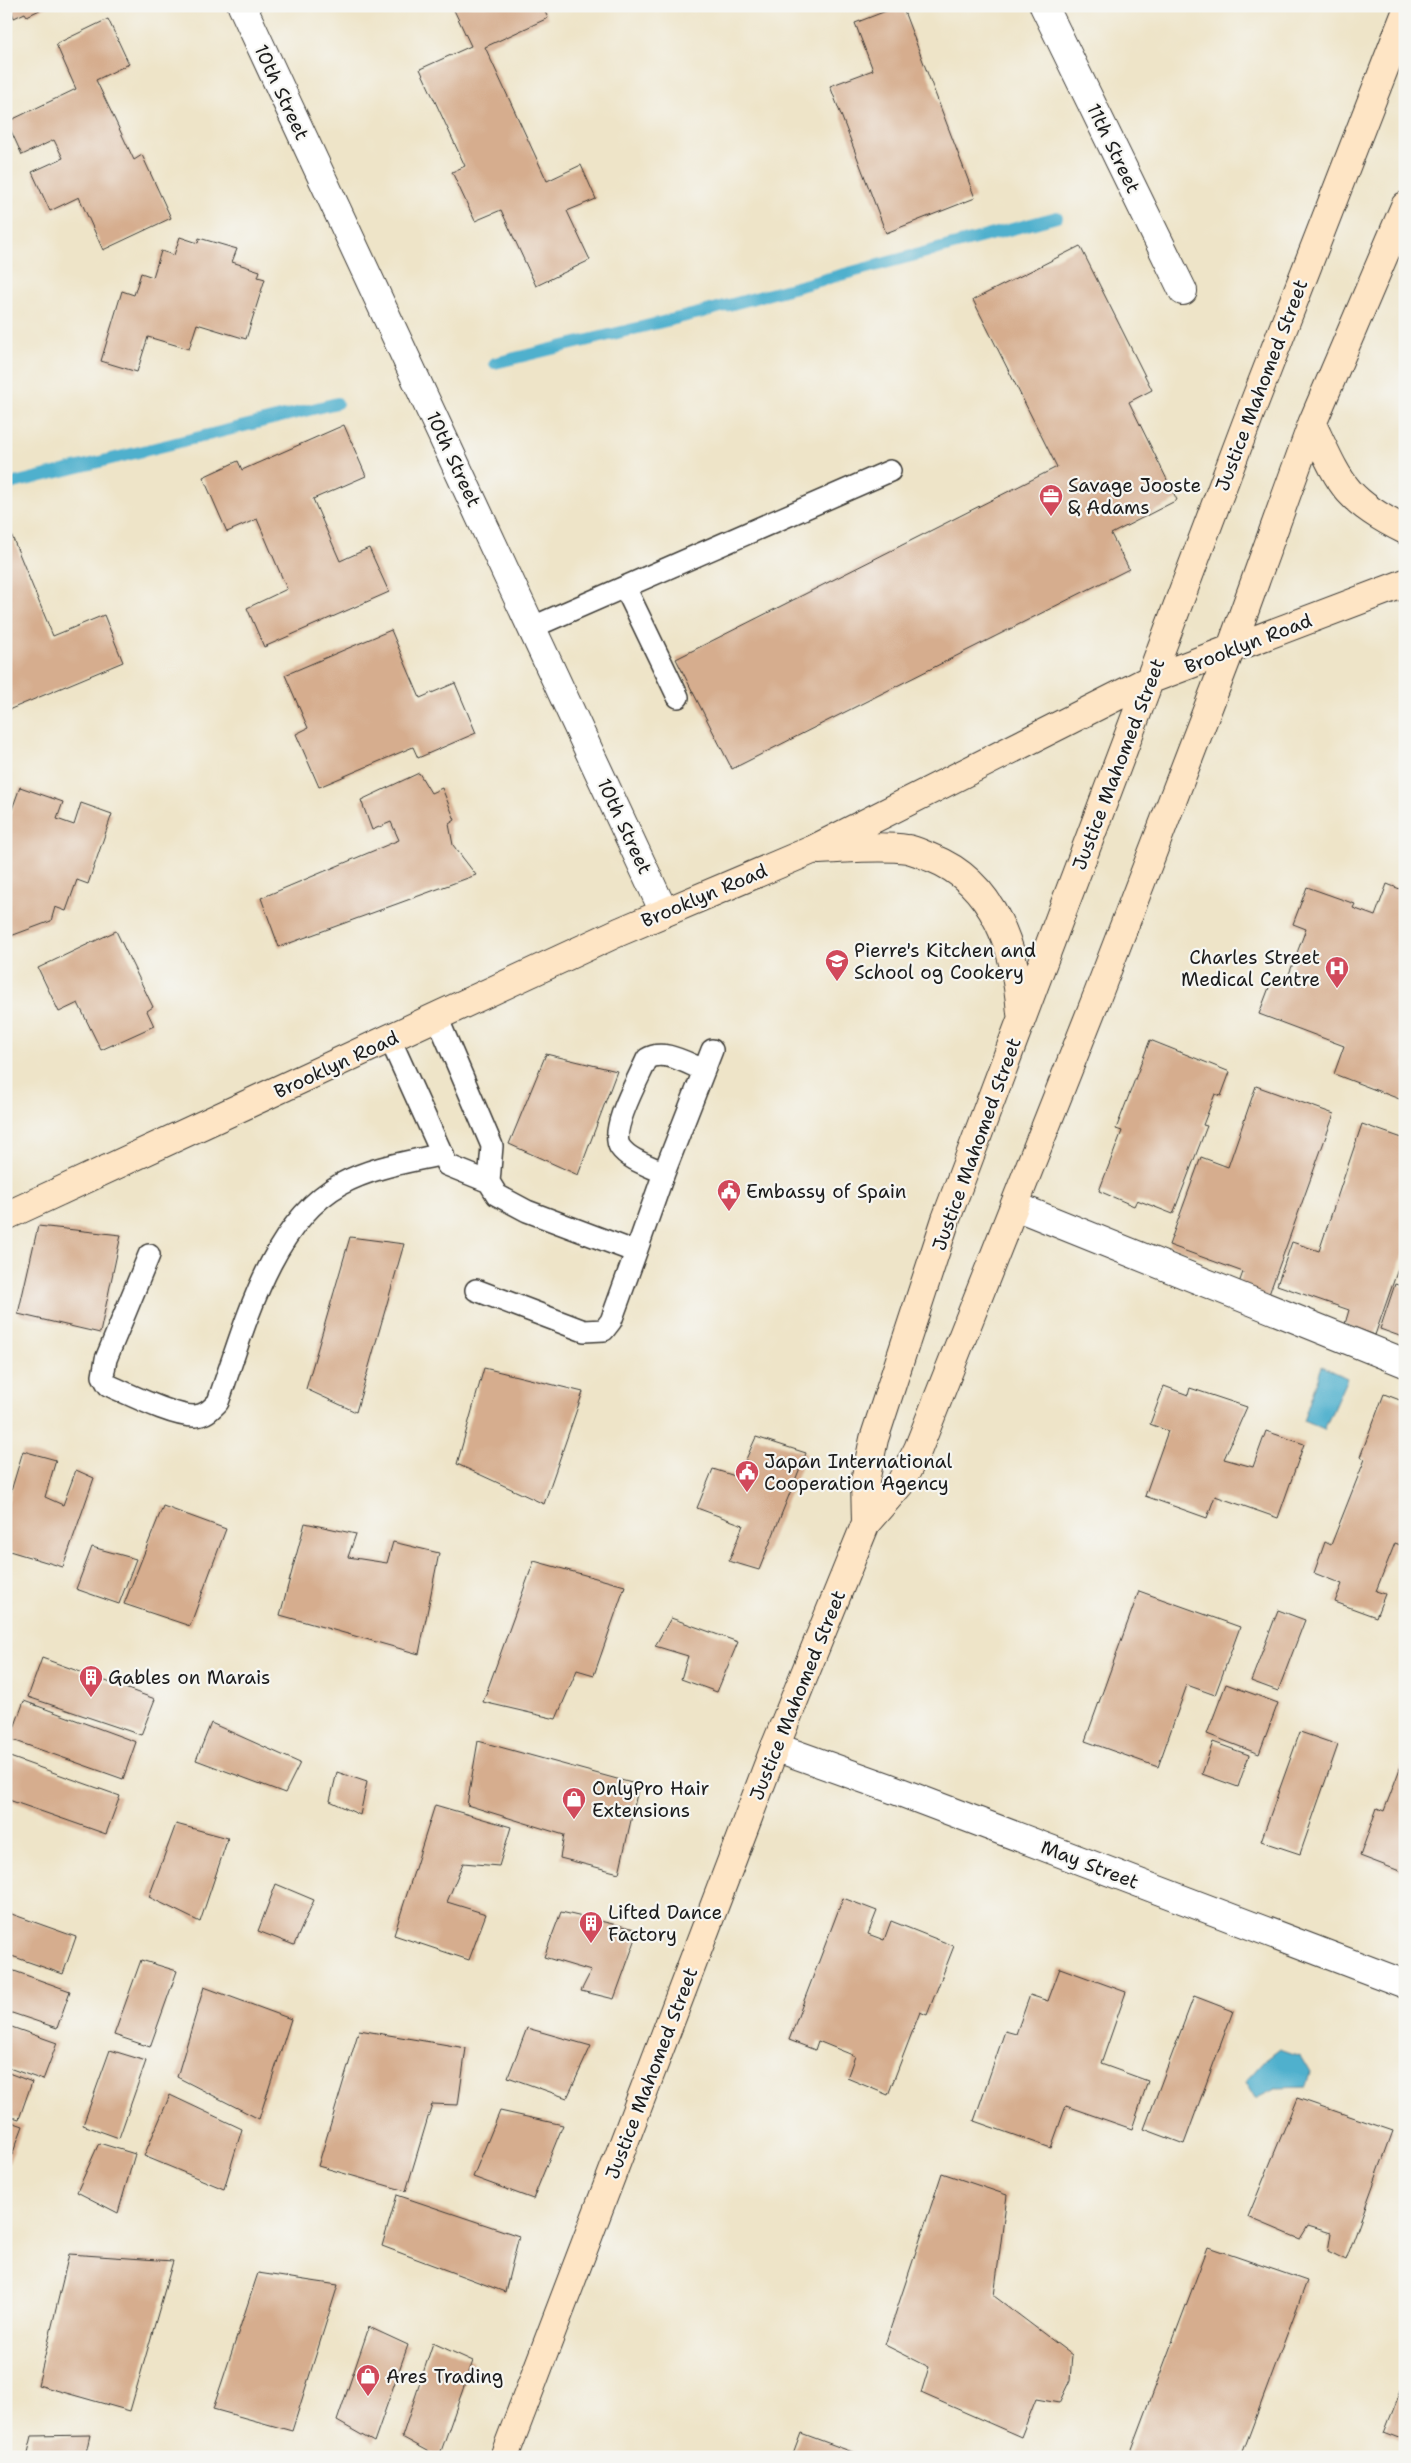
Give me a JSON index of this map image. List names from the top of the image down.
{
  "streets": {
    "main road": ["Justice Mahomed Street", "Brooklyn Road"],
    "street": ["10th Street", "11th Street", "May Street"]
  },
  "crossings": [
    ["10th Street", "Brooklyn Road"],
    ["Justice Mahomed Street", "Brooklyn Road"],
    ["Justice Mahomed Street", "May Street"]
  ],
  "places": {
    "office": ["Savage Jooste & Adams"],
    "school or university": ["Pierre's Kitchen and School og Cookery"],
    "hospital": ["Charles Street Medical Centre"],
    "public building": ["Embassy of Spain", "Japan International Cooperation Agency"],
    "building": ["Gables on Marais", "Lifted Dance Factory"],
    "shop": ["OnlyPro Hair Extensions", "Ares Trading"]
  }
}
